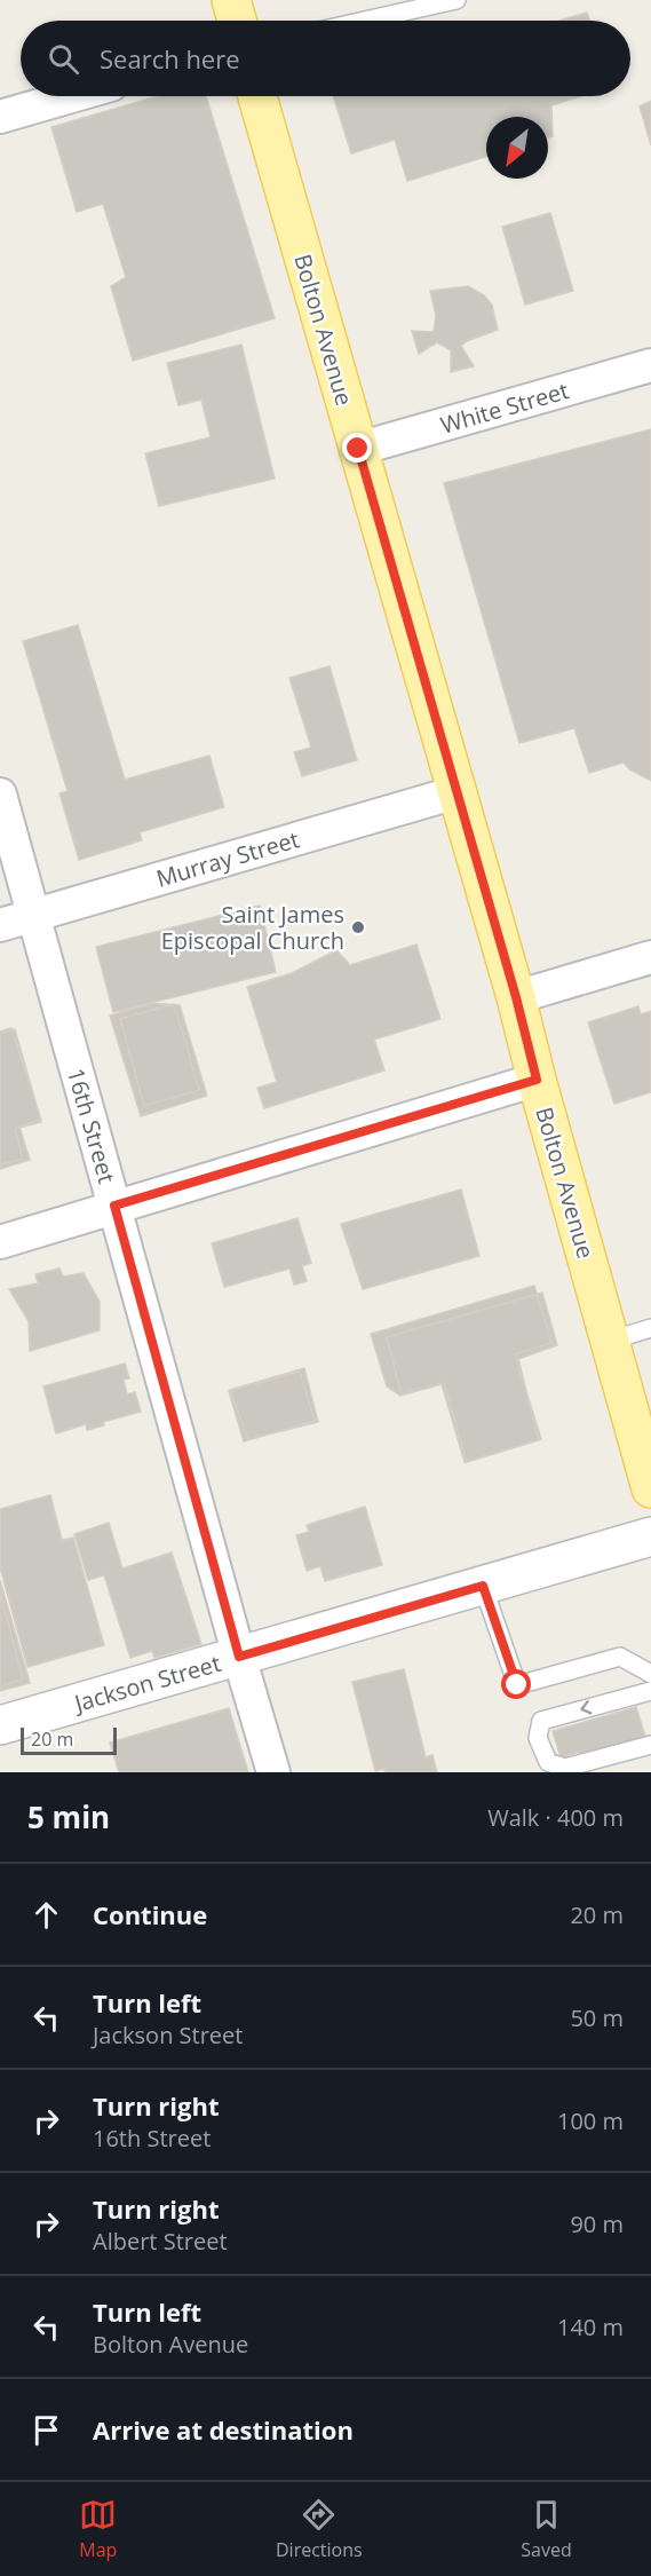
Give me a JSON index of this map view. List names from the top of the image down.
{
  "streets": {
    "main road": ["Bolton Avenue", "Jackson Street"],
    "street": ["White Street", "Murray Street", "16th Street"]
  },
  "crossings": [
    ["Bolton Avenue", "White Street"],
    ["Bolton Avenue", "Murray Street"],
    ["Murray Street", "16th Street"],
    ["16th Street", "Jackson Street"]
  ],
  "places": ["Saint James Episcopal Church"],
  "scale_bar": "20 m",
  "north": "bottom left",
  "page": {
    "search": "Search here",
    "scale": "20 m",
    "heading": ["5 min", "Walk · 400 m"],
    "list": [
      ["Continue", "20 m"],
      ["Turn left", "Jackson Street", "50 m"],
      ["Turn right", "16th Street", "100 m"],
      ["Turn right", "Albert Street", "90 m"],
      ["Turn left", "Bolton Avenue", "140 m"],
      "Arrive at destination"
    ],
    "nav": ["Map", "Directions", "Saved"]
  }
}
